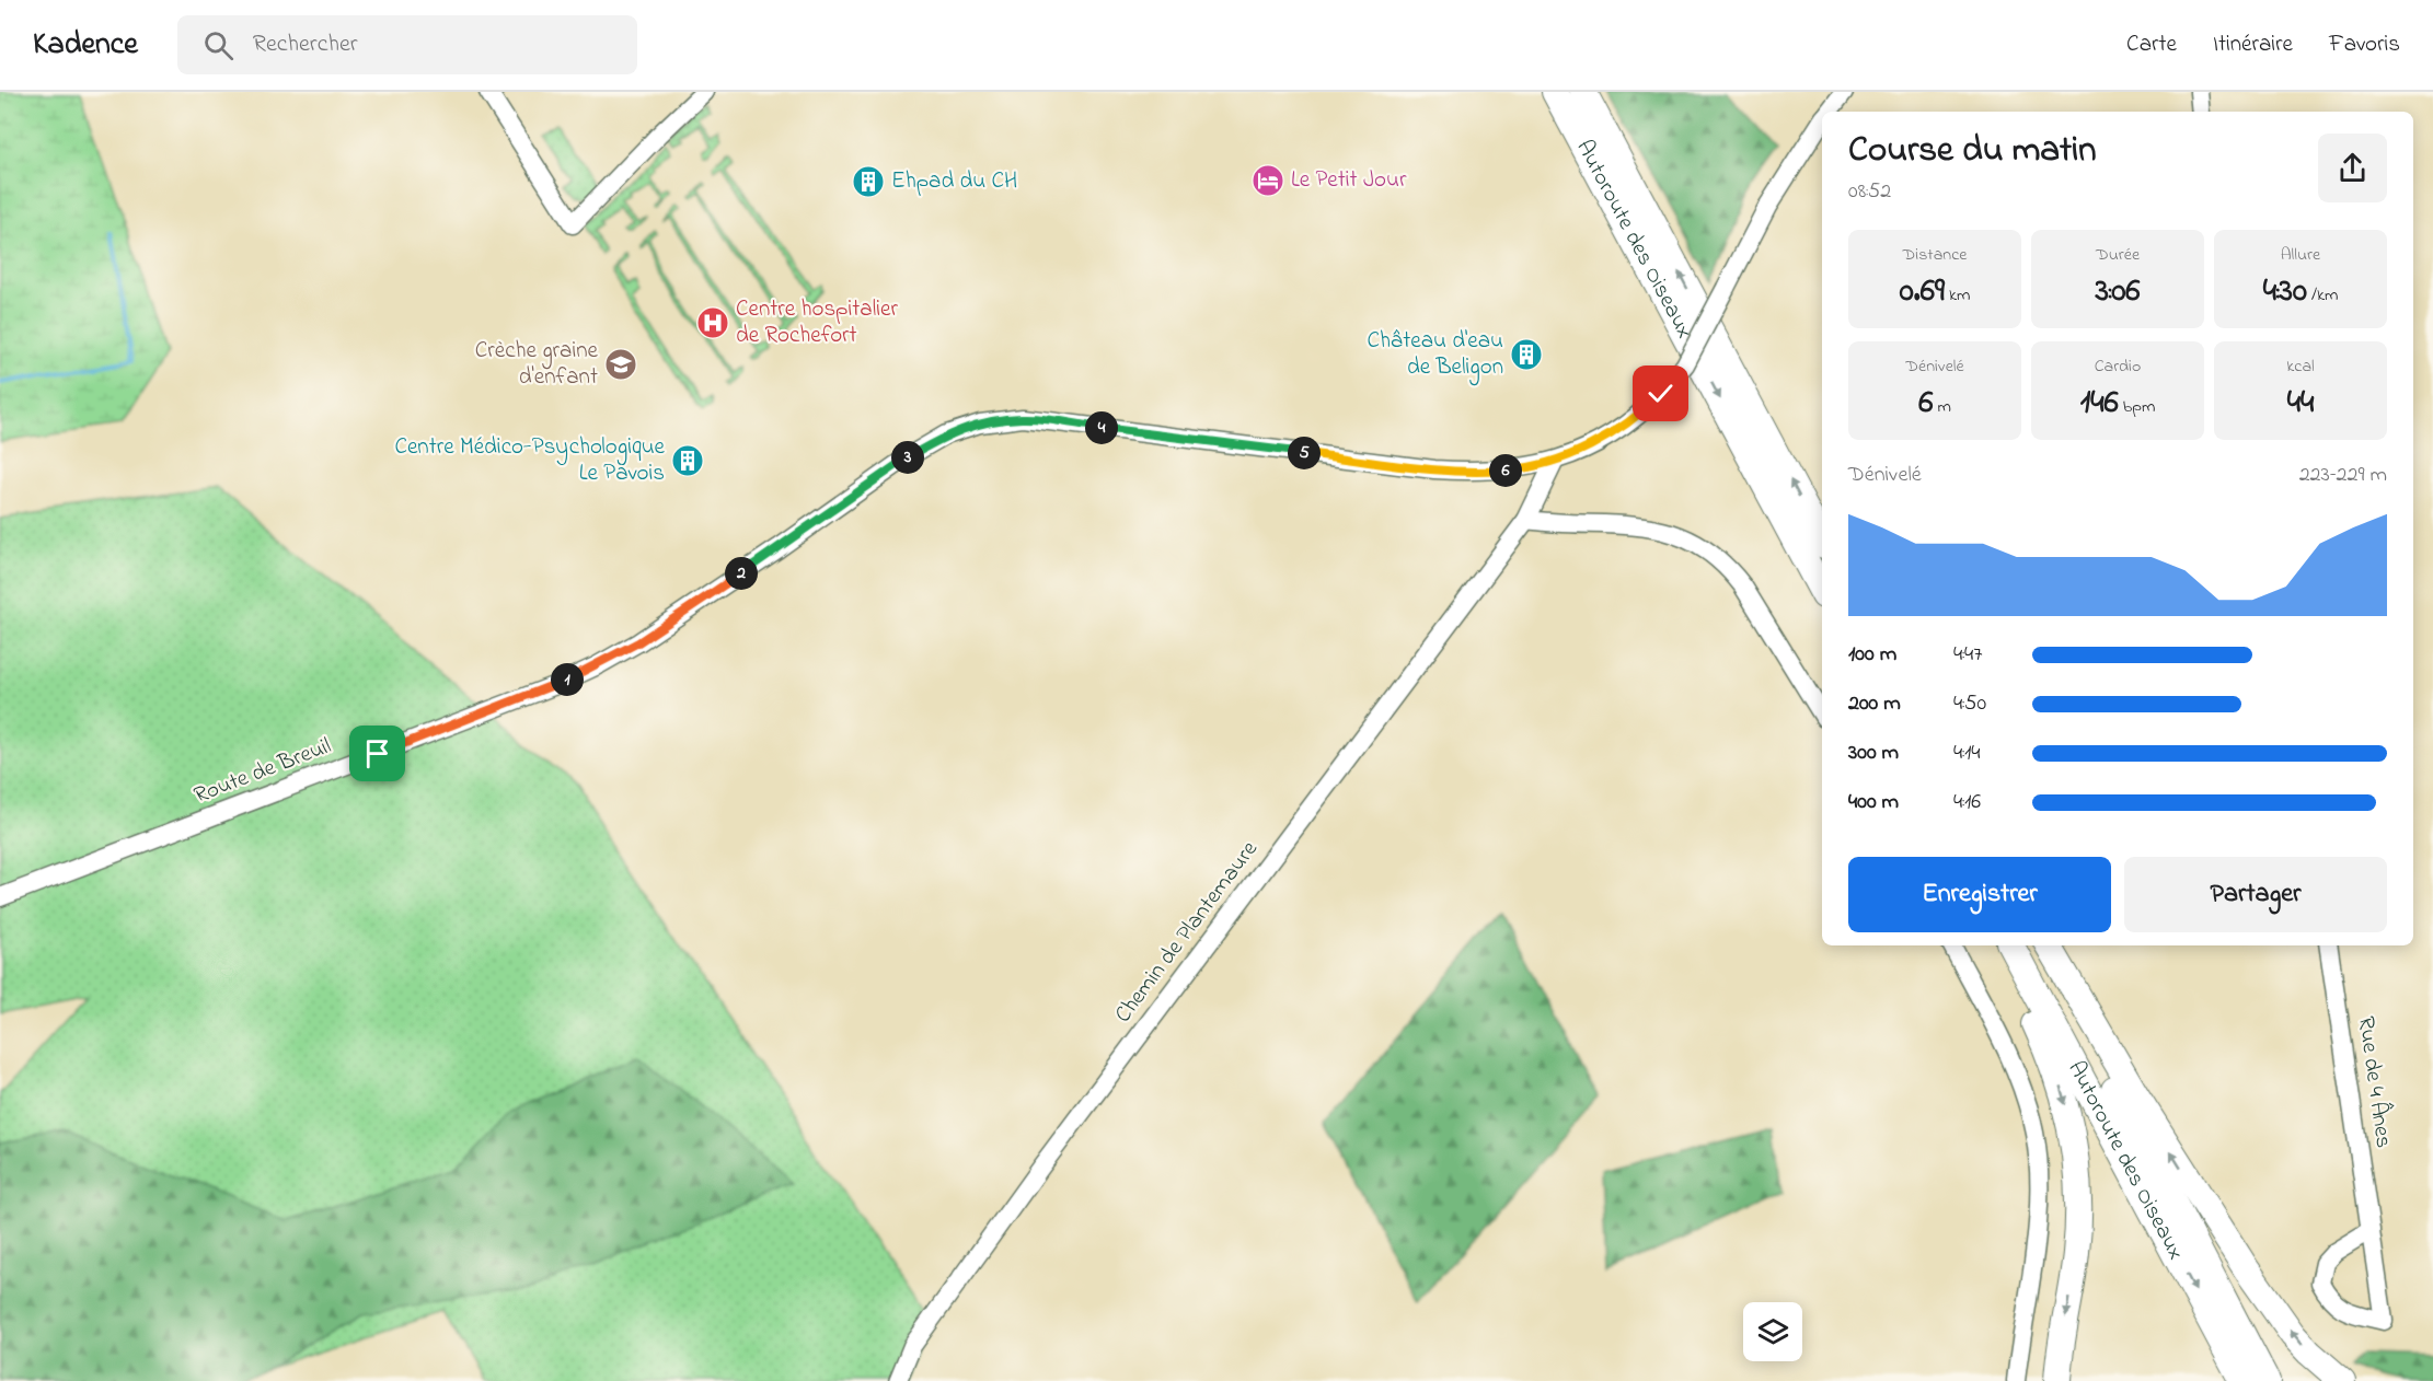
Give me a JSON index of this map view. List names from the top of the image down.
{
  "streets": {
    "highway": ["Autoroute des Oiseaux"],
    "street": ["Route de Breuil", "Chemin de Plantemaure", "Rue de 4 Ânes"]
  },
  "crossings": [
    ["Route de Breuil", "Chemin de Plantemaure"]
  ],
  "places": {
    "hotel": ["Le Petit Jour"],
    "building": ["Ehpad du CH", "Château d'eau de Beligon", "Centre Médico-Psychologique Le Pavois"],
    "hospital": ["Centre hospitalier de Rochefort"],
    "school or university": ["Crèche graine d'enfant"]
  },
  "page": {
    "header": "Kadence",
    "search": "Rechercher",
    "nav": ["Carte", "Itinéraire", "Favoris"],
    "heading": ["Course du matin", "08:52"],
    "stats": [
      ["Distance", "0.69 km"],
      ["Durée", "3:06"],
      ["Allure", "4:30 /km"],
      ["Dénivelé", "6 m"],
      ["Cardio", "146 bpm"],
      ["kcal", "44"]
    ],
    "pins": [
      "4",
      "5",
      "3",
      "6",
      "2",
      "1"
    ],
    "chart": ["Dénivelé", "223–229 m"],
    "list": [
      {
        "name": "100 m",
        "note": "4:47"
      },
      {
        "name": "200 m",
        "note": "4:50"
      },
      {
        "name": "300 m",
        "note": "4:14"
      },
      {
        "name": "400 m",
        "note": "4:16"
      }
    ],
    "buttons": ["Enregistrer", "Partager"]
  }
}
